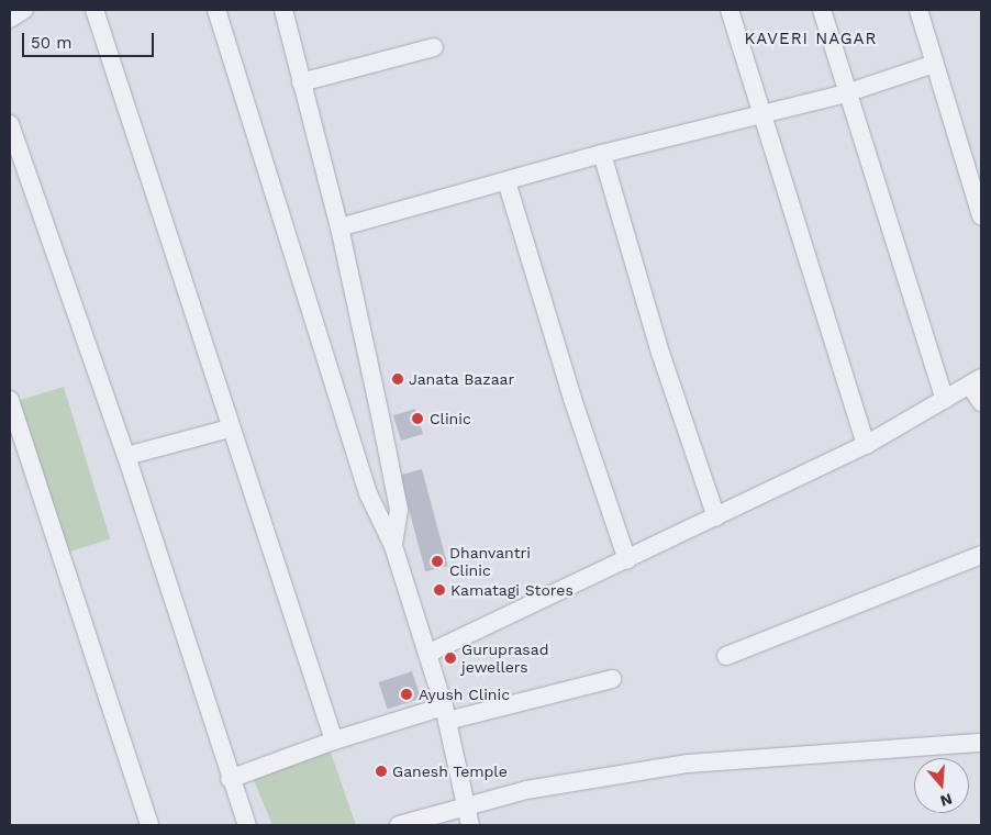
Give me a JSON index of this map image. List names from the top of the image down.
{
  "districts": ["KAVERI NAGAR"],
  "places": [
    "Janata Bazaar",
    "Clinic",
    "Dhanvantri Clinic",
    "Kamatagi Stores",
    "Guruprasad jewellers",
    "Ayush Clinic",
    "Ganesh Temple"
  ],
  "scale_bar": "50 m",
  "north": "bottom"
}
